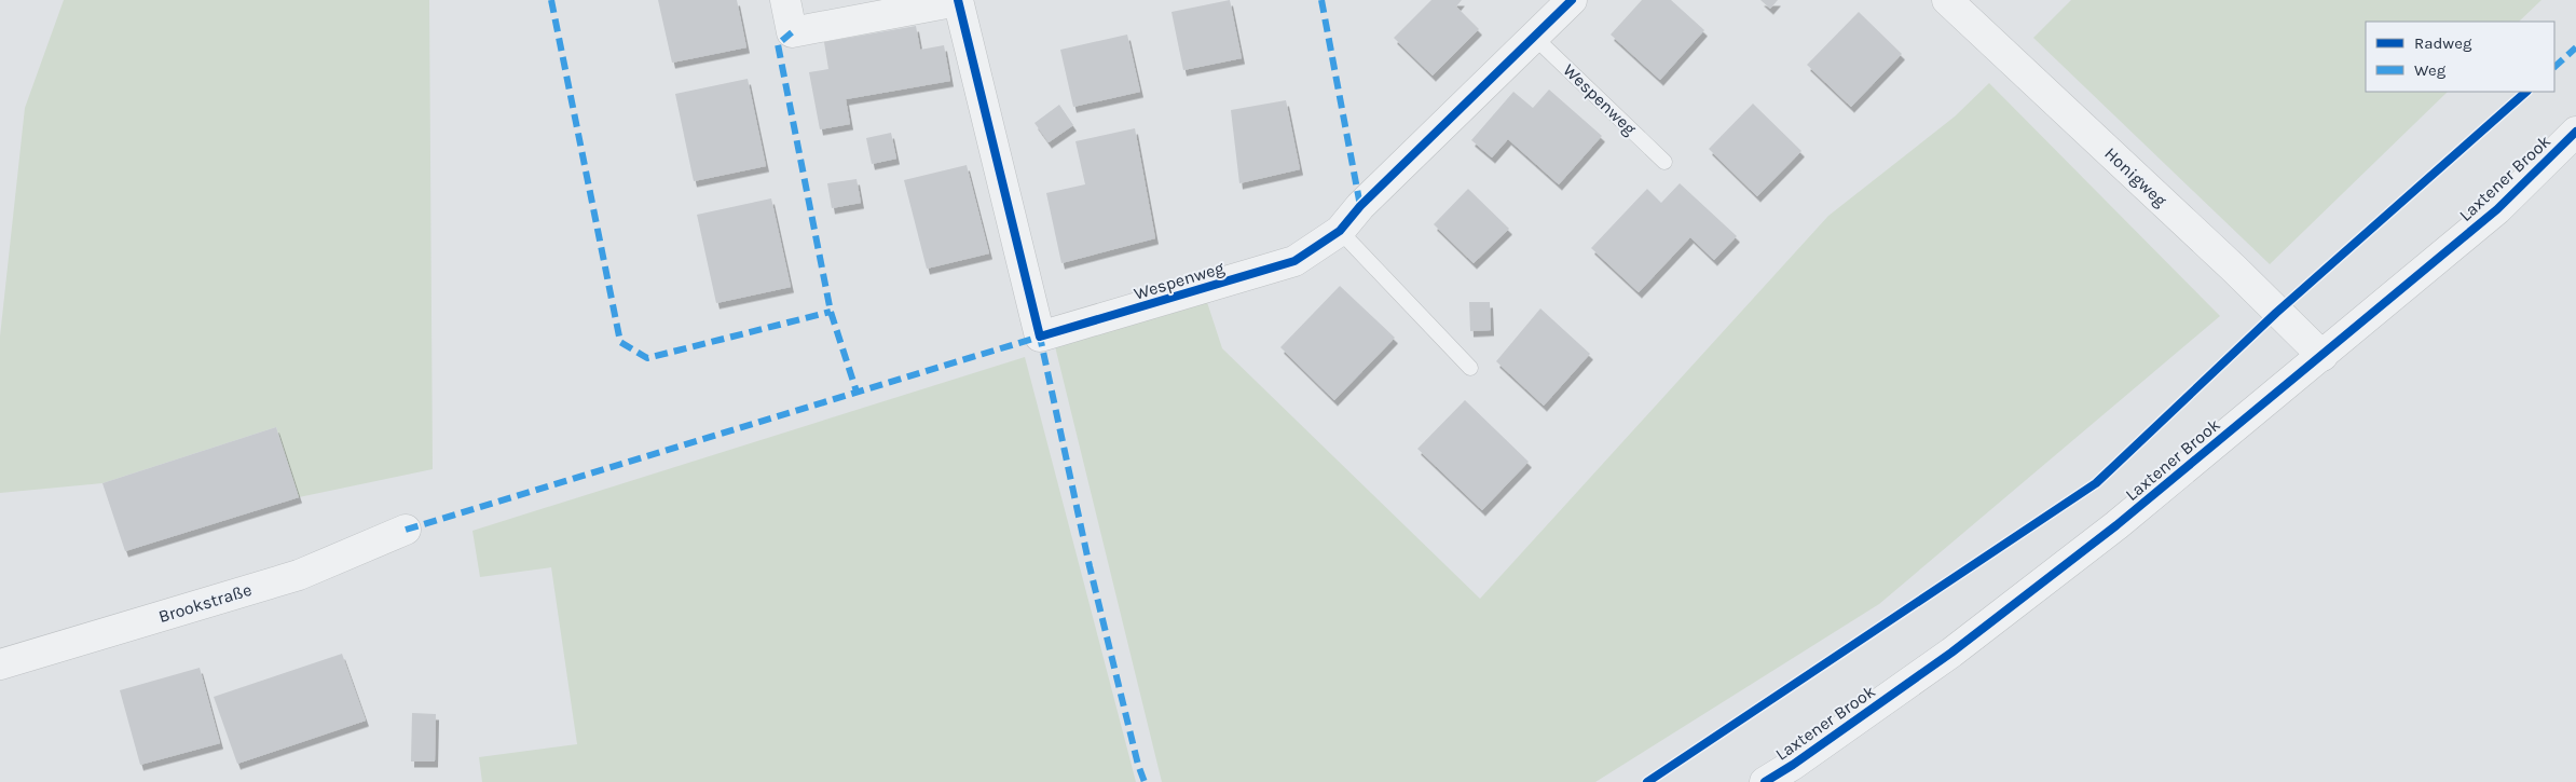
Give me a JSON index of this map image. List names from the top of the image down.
{
  "streets": {
    "street": [
      "Wespenweg",
      "Honigweg",
      "Laxtener Brook",
      "Brookstraße"
    ]
  },
  "crossings": [
    ["Honigweg", "Laxtener Brook"]
  ],
  "legend": ["Radweg", "Weg"]
}
